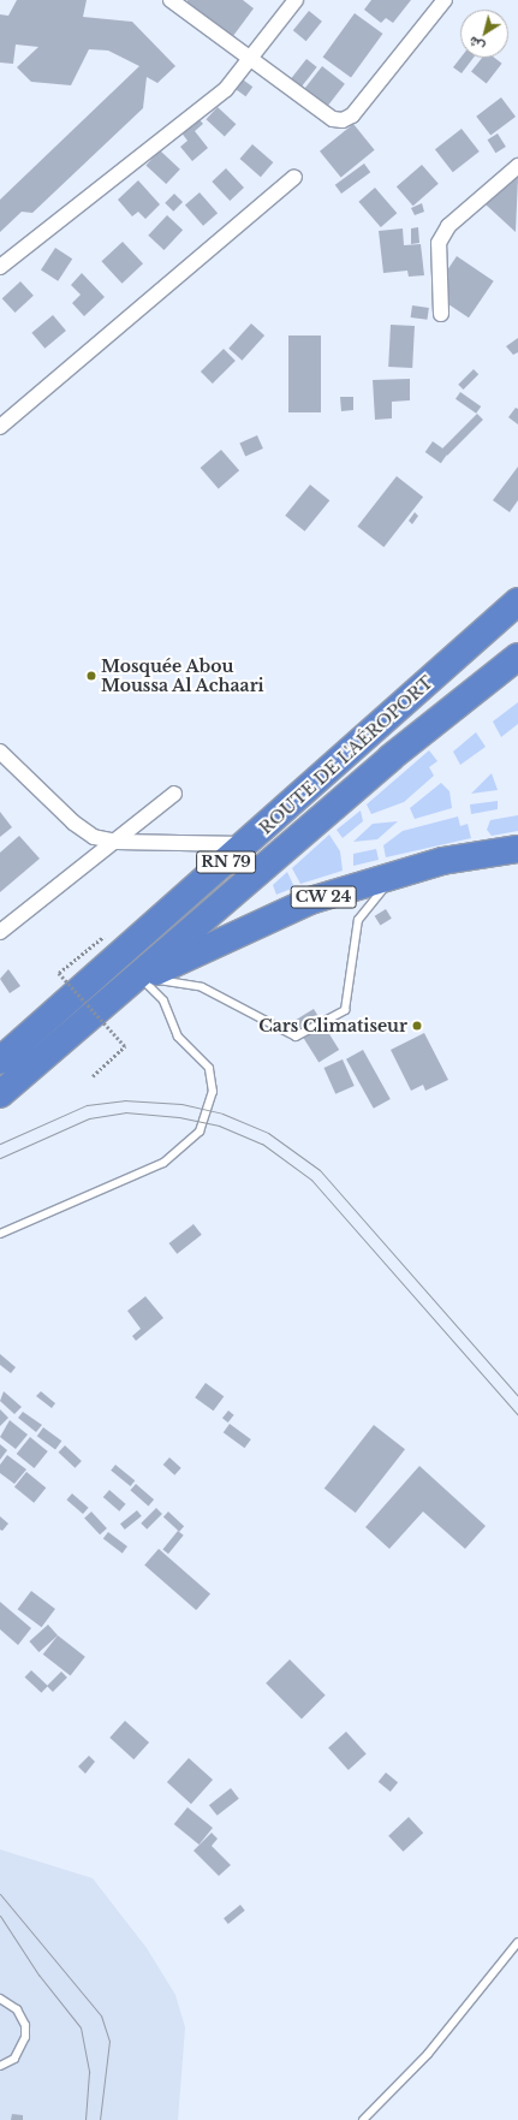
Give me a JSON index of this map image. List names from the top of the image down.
{
  "streets": {
    "highway": ["ROUTE DE L'AÉROPORT", "RN 79", "CW 24"]
  },
  "crossings": [
    ["ROUTE DE L'AÉROPORT", "RN 79"],
    ["RN 79", "CW 24"]
  ],
  "places": ["Mosquée Abou Moussa Al Achaari", "Cars Climatiseur"],
  "north": "bottom left"
}
